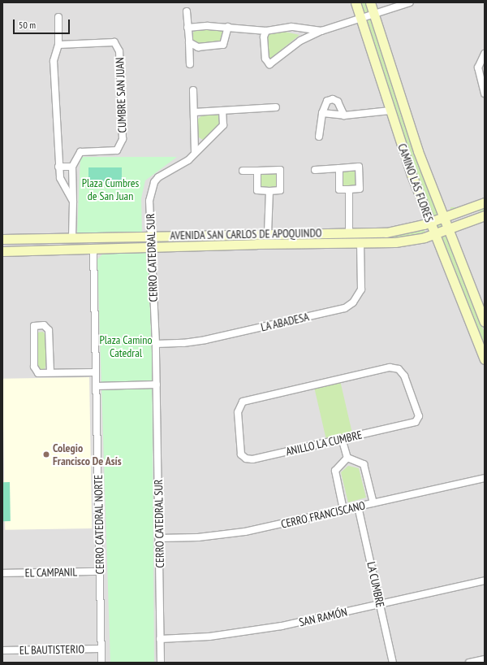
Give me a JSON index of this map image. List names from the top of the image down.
{
  "streets": {
    "street": [
      "CUMBRE SAN JUAN",
      "CAMINO LAS FLORES",
      "AVENIDA SAN CARLOS DE APOQUINDO",
      "CERRO CATEDRAL SUR",
      "LA ABADESA",
      "ANILLO LA CUMBRE",
      "CERRO FRANCISCANO",
      "CERRO CATEDRAL NORTE",
      "EL CAMPANIL",
      "LA CUMBRE",
      "SAN RAMÓN",
      "EL BAUTISTERIO"
    ]
  },
  "crossings": [
    ["CAMINO LAS FLORES", "AVENIDA SAN CARLOS DE APOQUINDO"],
    ["AVENIDA SAN CARLOS DE APOQUINDO", "CERRO CATEDRAL SUR"],
    ["AVENIDA SAN CARLOS DE APOQUINDO", "LA ABADESA"],
    ["AVENIDA SAN CARLOS DE APOQUINDO", "CERRO CATEDRAL NORTE"],
    ["CERRO CATEDRAL SUR", "LA ABADESA"],
    ["CERRO CATEDRAL SUR", "CERRO FRANCISCANO"],
    ["CERRO CATEDRAL SUR", "SAN RAMÓN"],
    ["CERRO FRANCISCANO", "LA CUMBRE"],
    ["CERRO CATEDRAL NORTE", "EL CAMPANIL"],
    ["CERRO CATEDRAL NORTE", "EL BAUTISTERIO"],
    ["LA CUMBRE", "SAN RAMÓN"]
  ],
  "parks": ["Plaza Cumbres de San Juan", "Plaza Camino Catedral"],
  "places": ["Colegio Francisco De Asís"],
  "scale_bar": "50 m"
}
